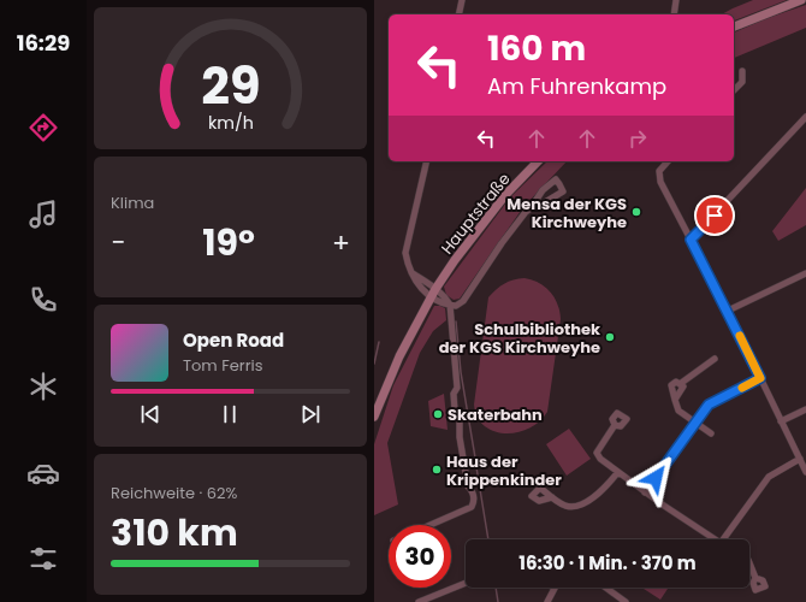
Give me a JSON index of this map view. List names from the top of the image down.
{
  "streets": {
    "main road": ["Hauptstraße"]
  },
  "places": [
    "Mensa der KGS Kirchweyhe",
    "Schulbibliothek der KGS Kirchweyhe",
    "Skaterbahn",
    "Haus der Krippenkinder"
  ],
  "page": {
    "tabs": "16:29",
    "turn": ["160 m", "Am Fuhrenkamp"],
    "tile": [
      "Klima",
      ["Reichweite · 62%", "310 km"]
    ],
    "heat": ["−", "19°", "+"],
    "song": ["Open Road", "Tom Ferris"],
    "limit": "30",
    "trip": "16:30 · 1 Min. · 370 m",
    "gauge": ["29", "km/h"]
  }
}
